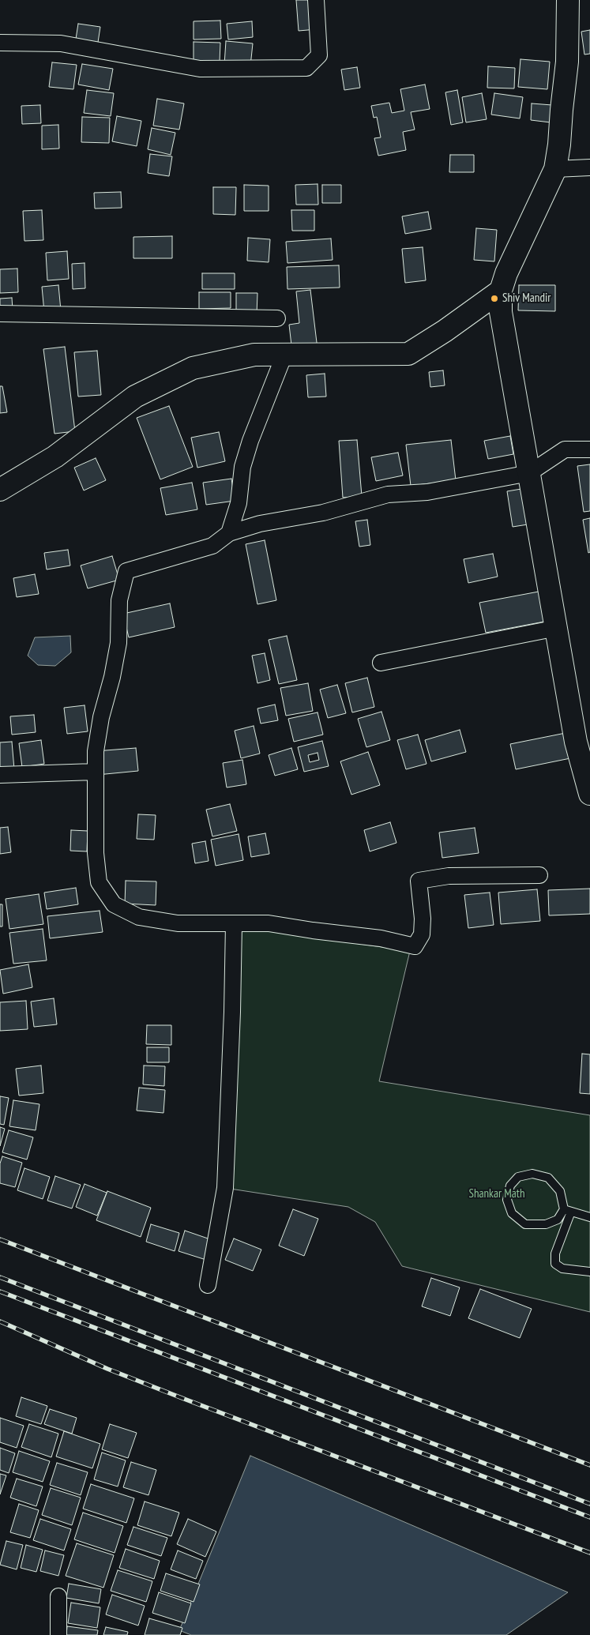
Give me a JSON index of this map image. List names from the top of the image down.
{
  "parks": ["Shankar Math"],
  "places": ["Shiv Mandir"]
}
